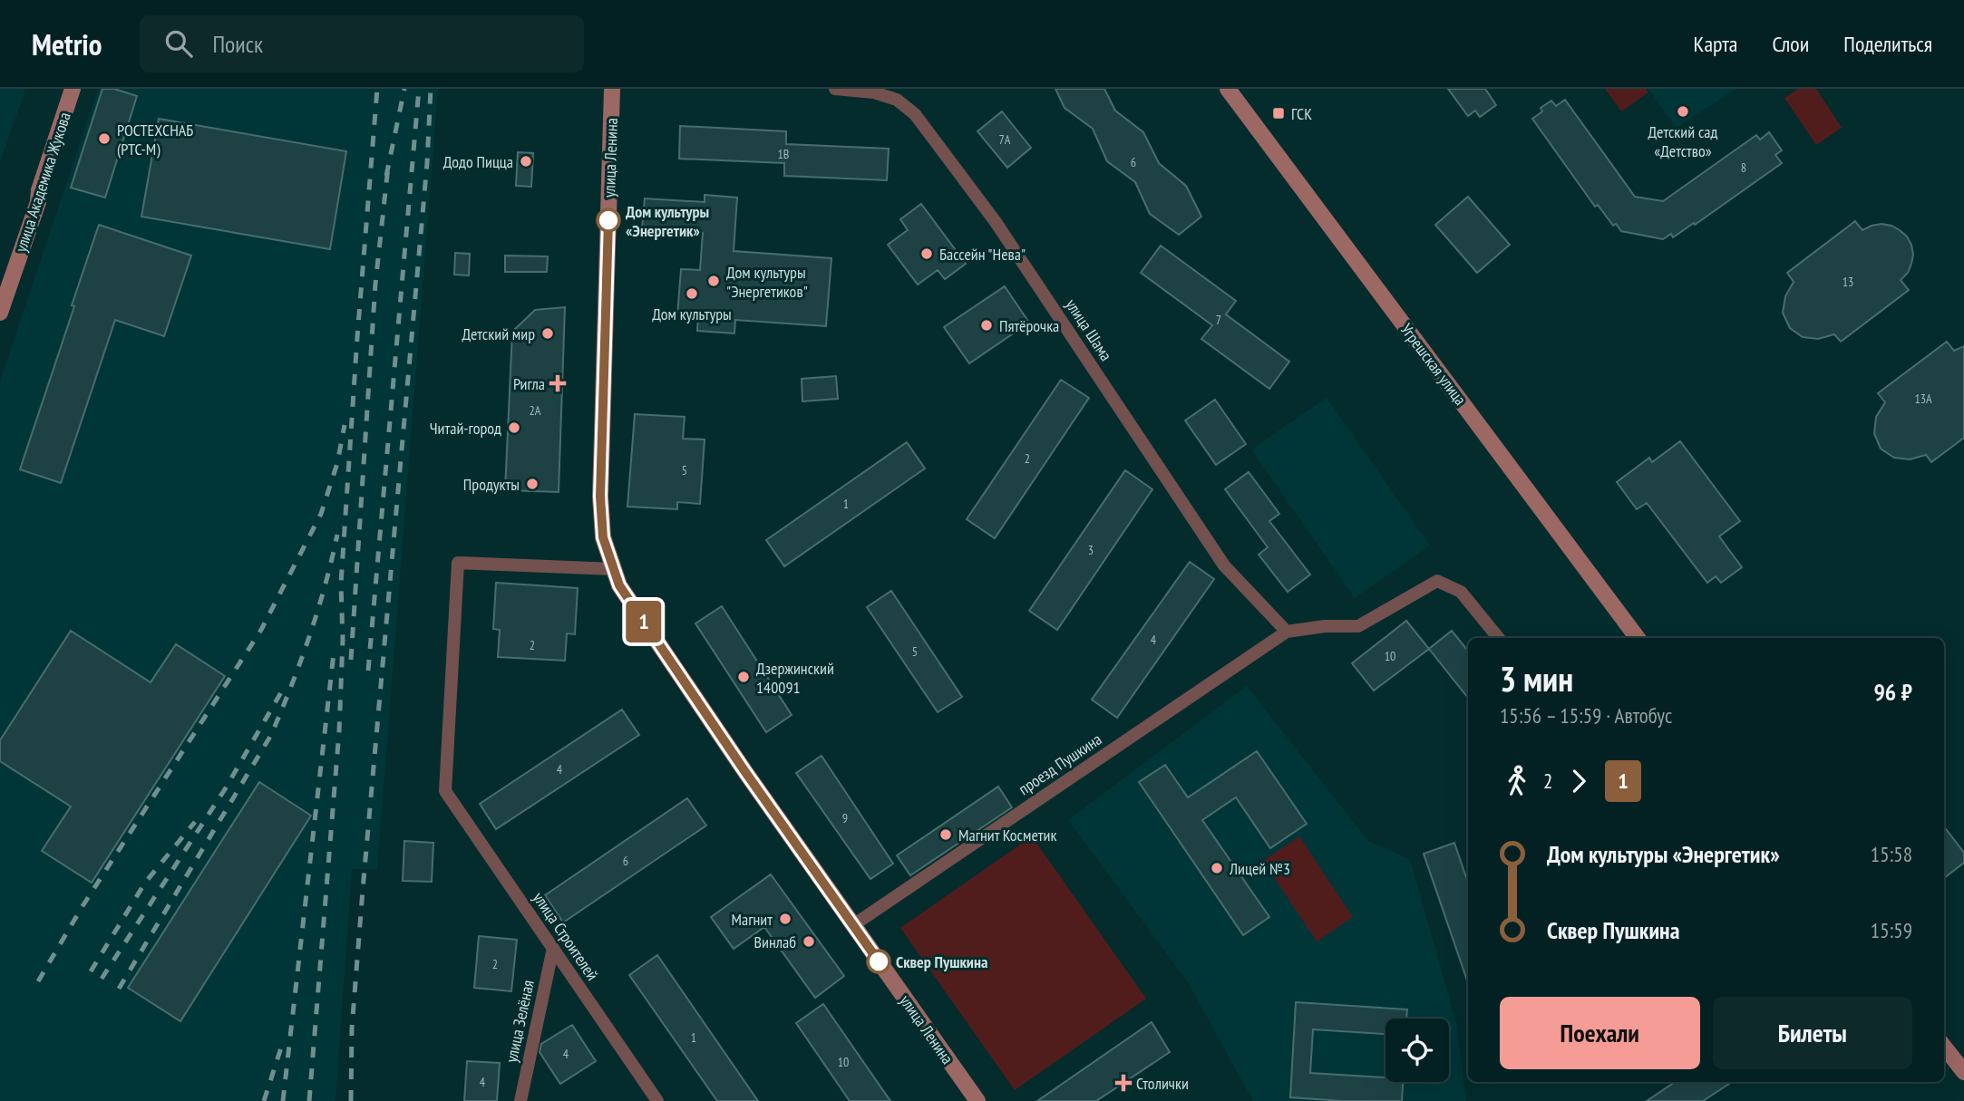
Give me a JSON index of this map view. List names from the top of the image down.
{
  "streets": {
    "street": [
      "улица Ленина",
      "улица Академика Жукова",
      "улица Шама",
      "Угрешская улица",
      "проезд Пушкина",
      "улица Строителей",
      "улица Зелёная"
    ]
  },
  "crossings": [
    ["улица Ленина", "проезд Пушкина"],
    ["улица Ленина", "улица Строителей"],
    ["улица Шама", "проезд Пушкина"],
    ["улица Строителей", "улица Зелёная"]
  ],
  "places": {
    "other": [
      "Детский сад «Детство»",
      "РОСТЕХСНАБ (РТС-М)",
      "Додо Пицца",
      "Дом культуры «Энергетик»",
      "Бассейн \"Нева\"",
      "Дом культуры \"Энергетиков\"",
      "Дом культуры",
      "Пятёрочка",
      "Детский мир",
      "Читай-город",
      "Продукты",
      "Дзержинский 140091",
      "Магнит Косметик",
      "Лицей №3",
      "Магнит",
      "Винлаб",
      "Сквер Пушкина"
    ],
    "transit": ["ГСК"],
    "health": ["Ригла", "Столички"]
  },
  "lines": ["bus line 1"],
  "house_numbers": [
    "7А",
    "1В",
    "6",
    "8",
    "13",
    "7",
    "13А",
    "2А",
    "2",
    "5",
    "1",
    "3",
    "4",
    "2",
    "5",
    "10",
    "4",
    "9",
    "6",
    "2",
    "1",
    "4",
    "10",
    "4"
  ],
  "page": {
    "header": "Metrio",
    "search": "Поиск",
    "nav": ["Карта", "Слои", "Поделиться"],
    "on_map": "1",
    "heading": ["3 мин", "15:56 – 15:59 · Автобус", "96 ₽"],
    "legs": ["2", "1"],
    "list": [
      {
        "name": "Дом культуры «Энергетик»",
        "value": "15:58"
      },
      {
        "name": "Сквер Пушкина",
        "value": "15:59"
      }
    ],
    "buttons": ["Поехали", "Билеты"]
  }
}
